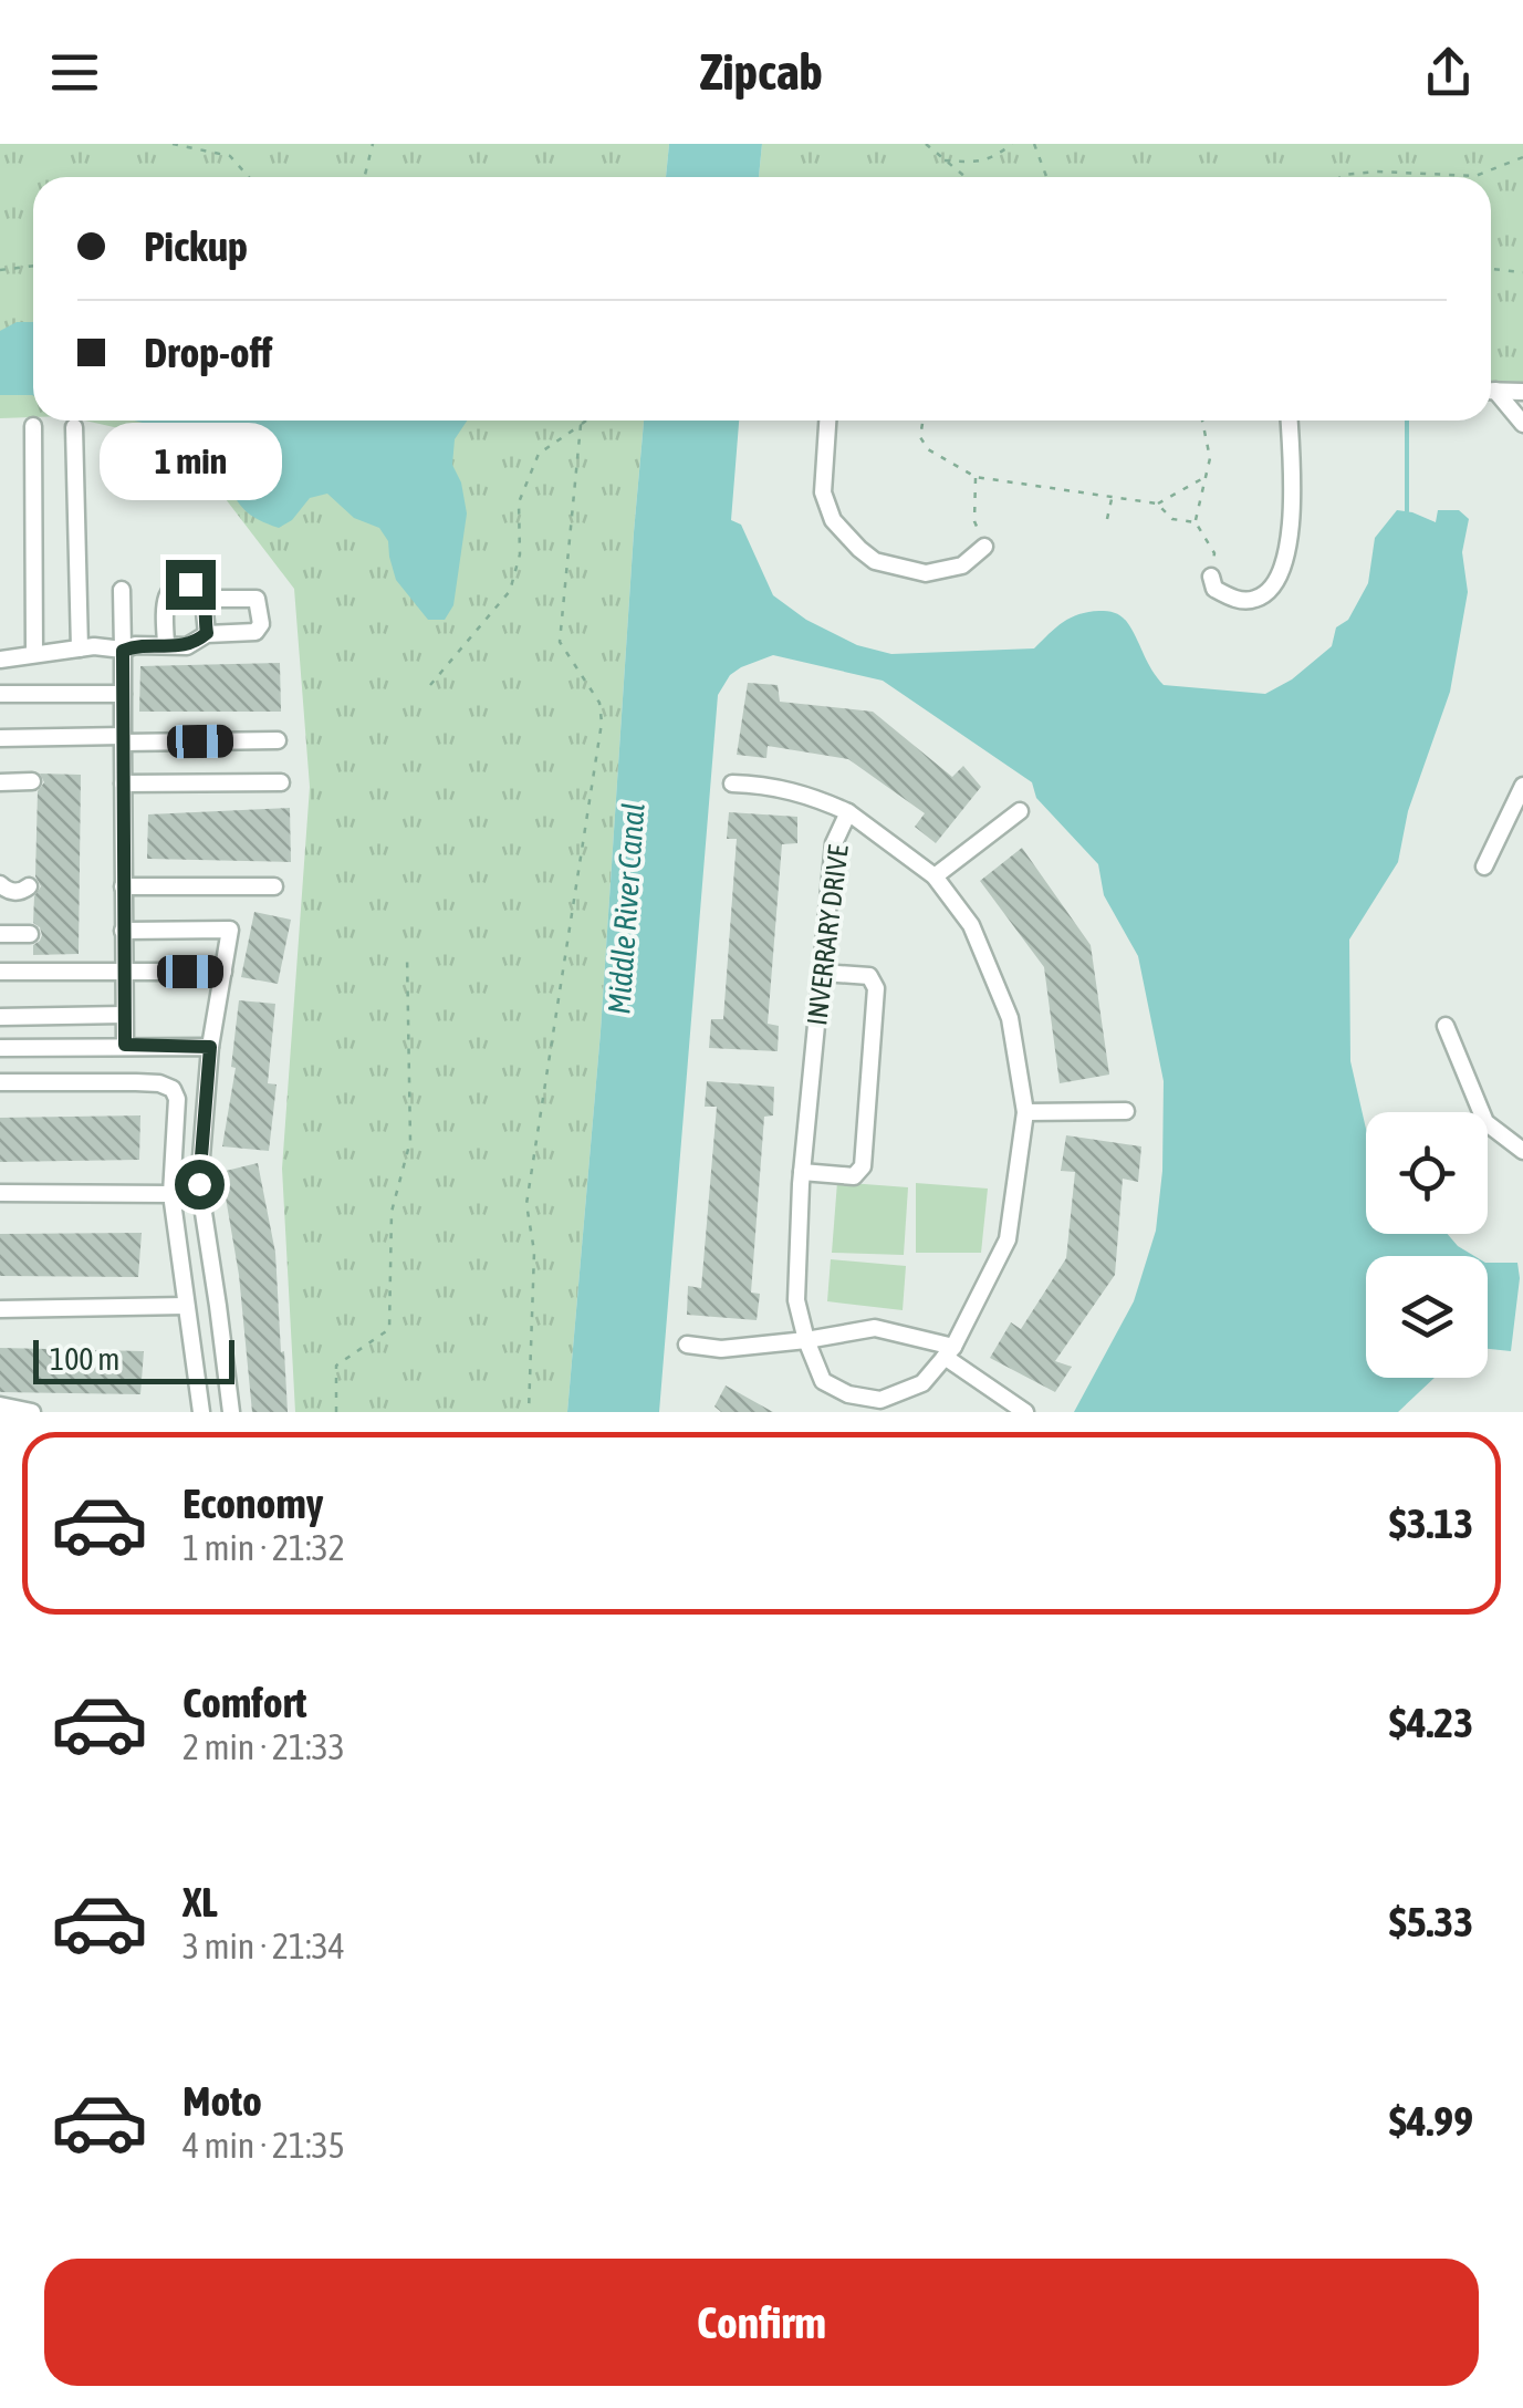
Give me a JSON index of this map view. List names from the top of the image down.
{
  "streets": {
    "street": ["INVERRARY DRIVE"]
  },
  "water": ["Middle River Canal"],
  "scale_bar": "100 m",
  "page": {
    "header": "Zipcab",
    "banner": ["Pickup", "Drop-off"],
    "bubble": "1 min",
    "scale": "100 m",
    "list": [
      {
        "name": "Economy",
        "note": "1 min · 21:32",
        "value": "$3.13"
      },
      {
        "name": "Comfort",
        "note": "2 min · 21:33",
        "value": "$4.23"
      },
      {
        "name": "XL",
        "note": "3 min · 21:34",
        "value": "$5.33"
      },
      {
        "name": "Moto",
        "note": "4 min · 21:35",
        "value": "$4.99"
      }
    ],
    "buttons": "Confirm"
  }
}
